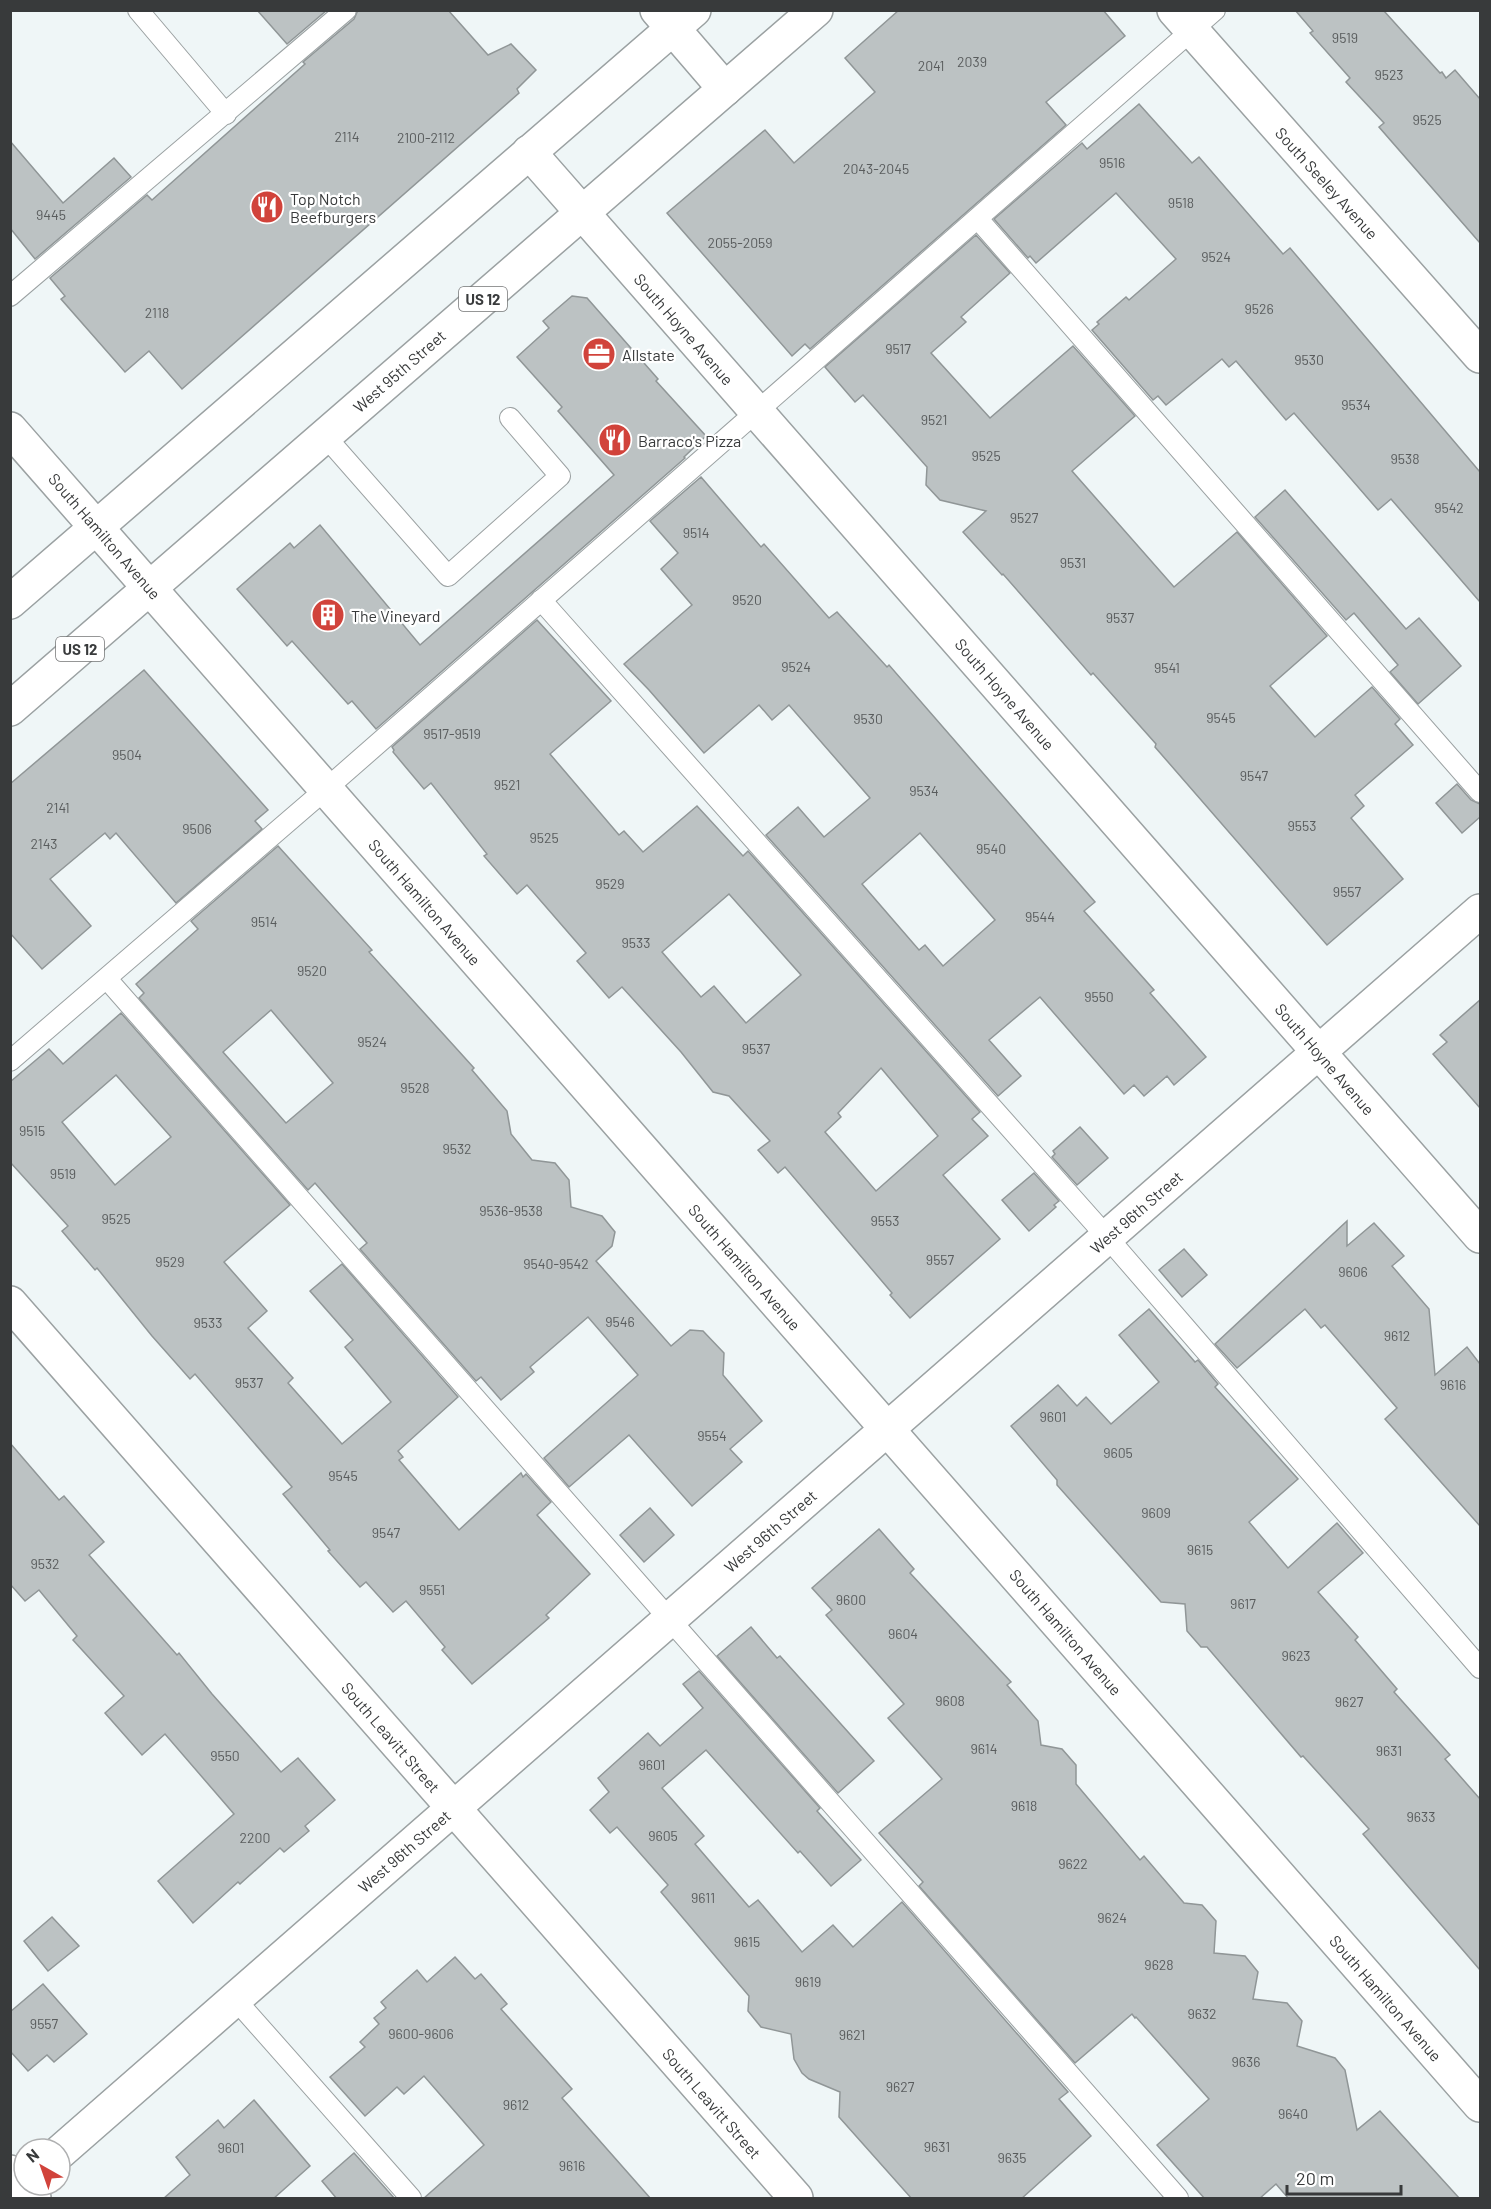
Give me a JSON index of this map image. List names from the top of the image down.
{
  "streets": {
    "street": [
      "South Seeley Avenue",
      "US 12",
      "South Hoyne Avenue",
      "West 95th Street",
      "South Hamilton Avenue",
      "West 96th Street",
      "South Leavitt Street"
    ]
  },
  "crossings": [
    ["South Hoyne Avenue", "West 95th Street"],
    ["South Hoyne Avenue", "West 96th Street"],
    ["West 95th Street", "South Hamilton Avenue"],
    ["South Hamilton Avenue", "West 96th Street"],
    ["West 96th Street", "South Leavitt Street"]
  ],
  "places": {
    "restaurant": ["Top Notch Beefburgers", "Barraco's Pizza"],
    "office": ["Allstate"],
    "building": ["The Vineyard"]
  },
  "house_numbers": [
    "9519",
    "2039",
    "2041",
    "9523",
    "9525",
    "2114",
    "2100-2112",
    "9516",
    "2043-2045",
    "9518",
    "9445",
    "2055-2059",
    "9524",
    "9526",
    "2118",
    "9517",
    "9530",
    "9534",
    "9521",
    "9525",
    "9538",
    "9542",
    "9527",
    "9514",
    "9531",
    "9520",
    "9537",
    "9524",
    "9541",
    "9545",
    "9530",
    "9517-9519",
    "9504",
    "9547",
    "9521",
    "9534",
    "2141",
    "9553",
    "9506",
    "9525",
    "2143",
    "9540",
    "9529",
    "9557",
    "9544",
    "9514",
    "9533",
    "9520",
    "9550",
    "9524",
    "9537",
    "9528",
    "9515",
    "9532",
    "9519",
    "9536-9538",
    "9525",
    "9553",
    "9557",
    "9529",
    "9540-9542",
    "9606",
    "9546",
    "9533",
    "9612",
    "9537",
    "9616",
    "9601",
    "9554",
    "9605",
    "9545",
    "9609",
    "9547",
    "9615",
    "9532",
    "9551",
    "9600",
    "9617",
    "9604",
    "9623",
    "9608",
    "9627",
    "9614",
    "9631",
    "9550",
    "9601",
    "9618",
    "9633",
    "9605",
    "2200",
    "9622",
    "9611",
    "9624",
    "9615",
    "9628",
    "9619",
    "9632",
    "9557",
    "9600-9606",
    "9621",
    "9636",
    "9627",
    "9612",
    "9640",
    "9631",
    "9601",
    "9635",
    "9616"
  ],
  "scale_bar": "20 m",
  "north": "top left"
}
